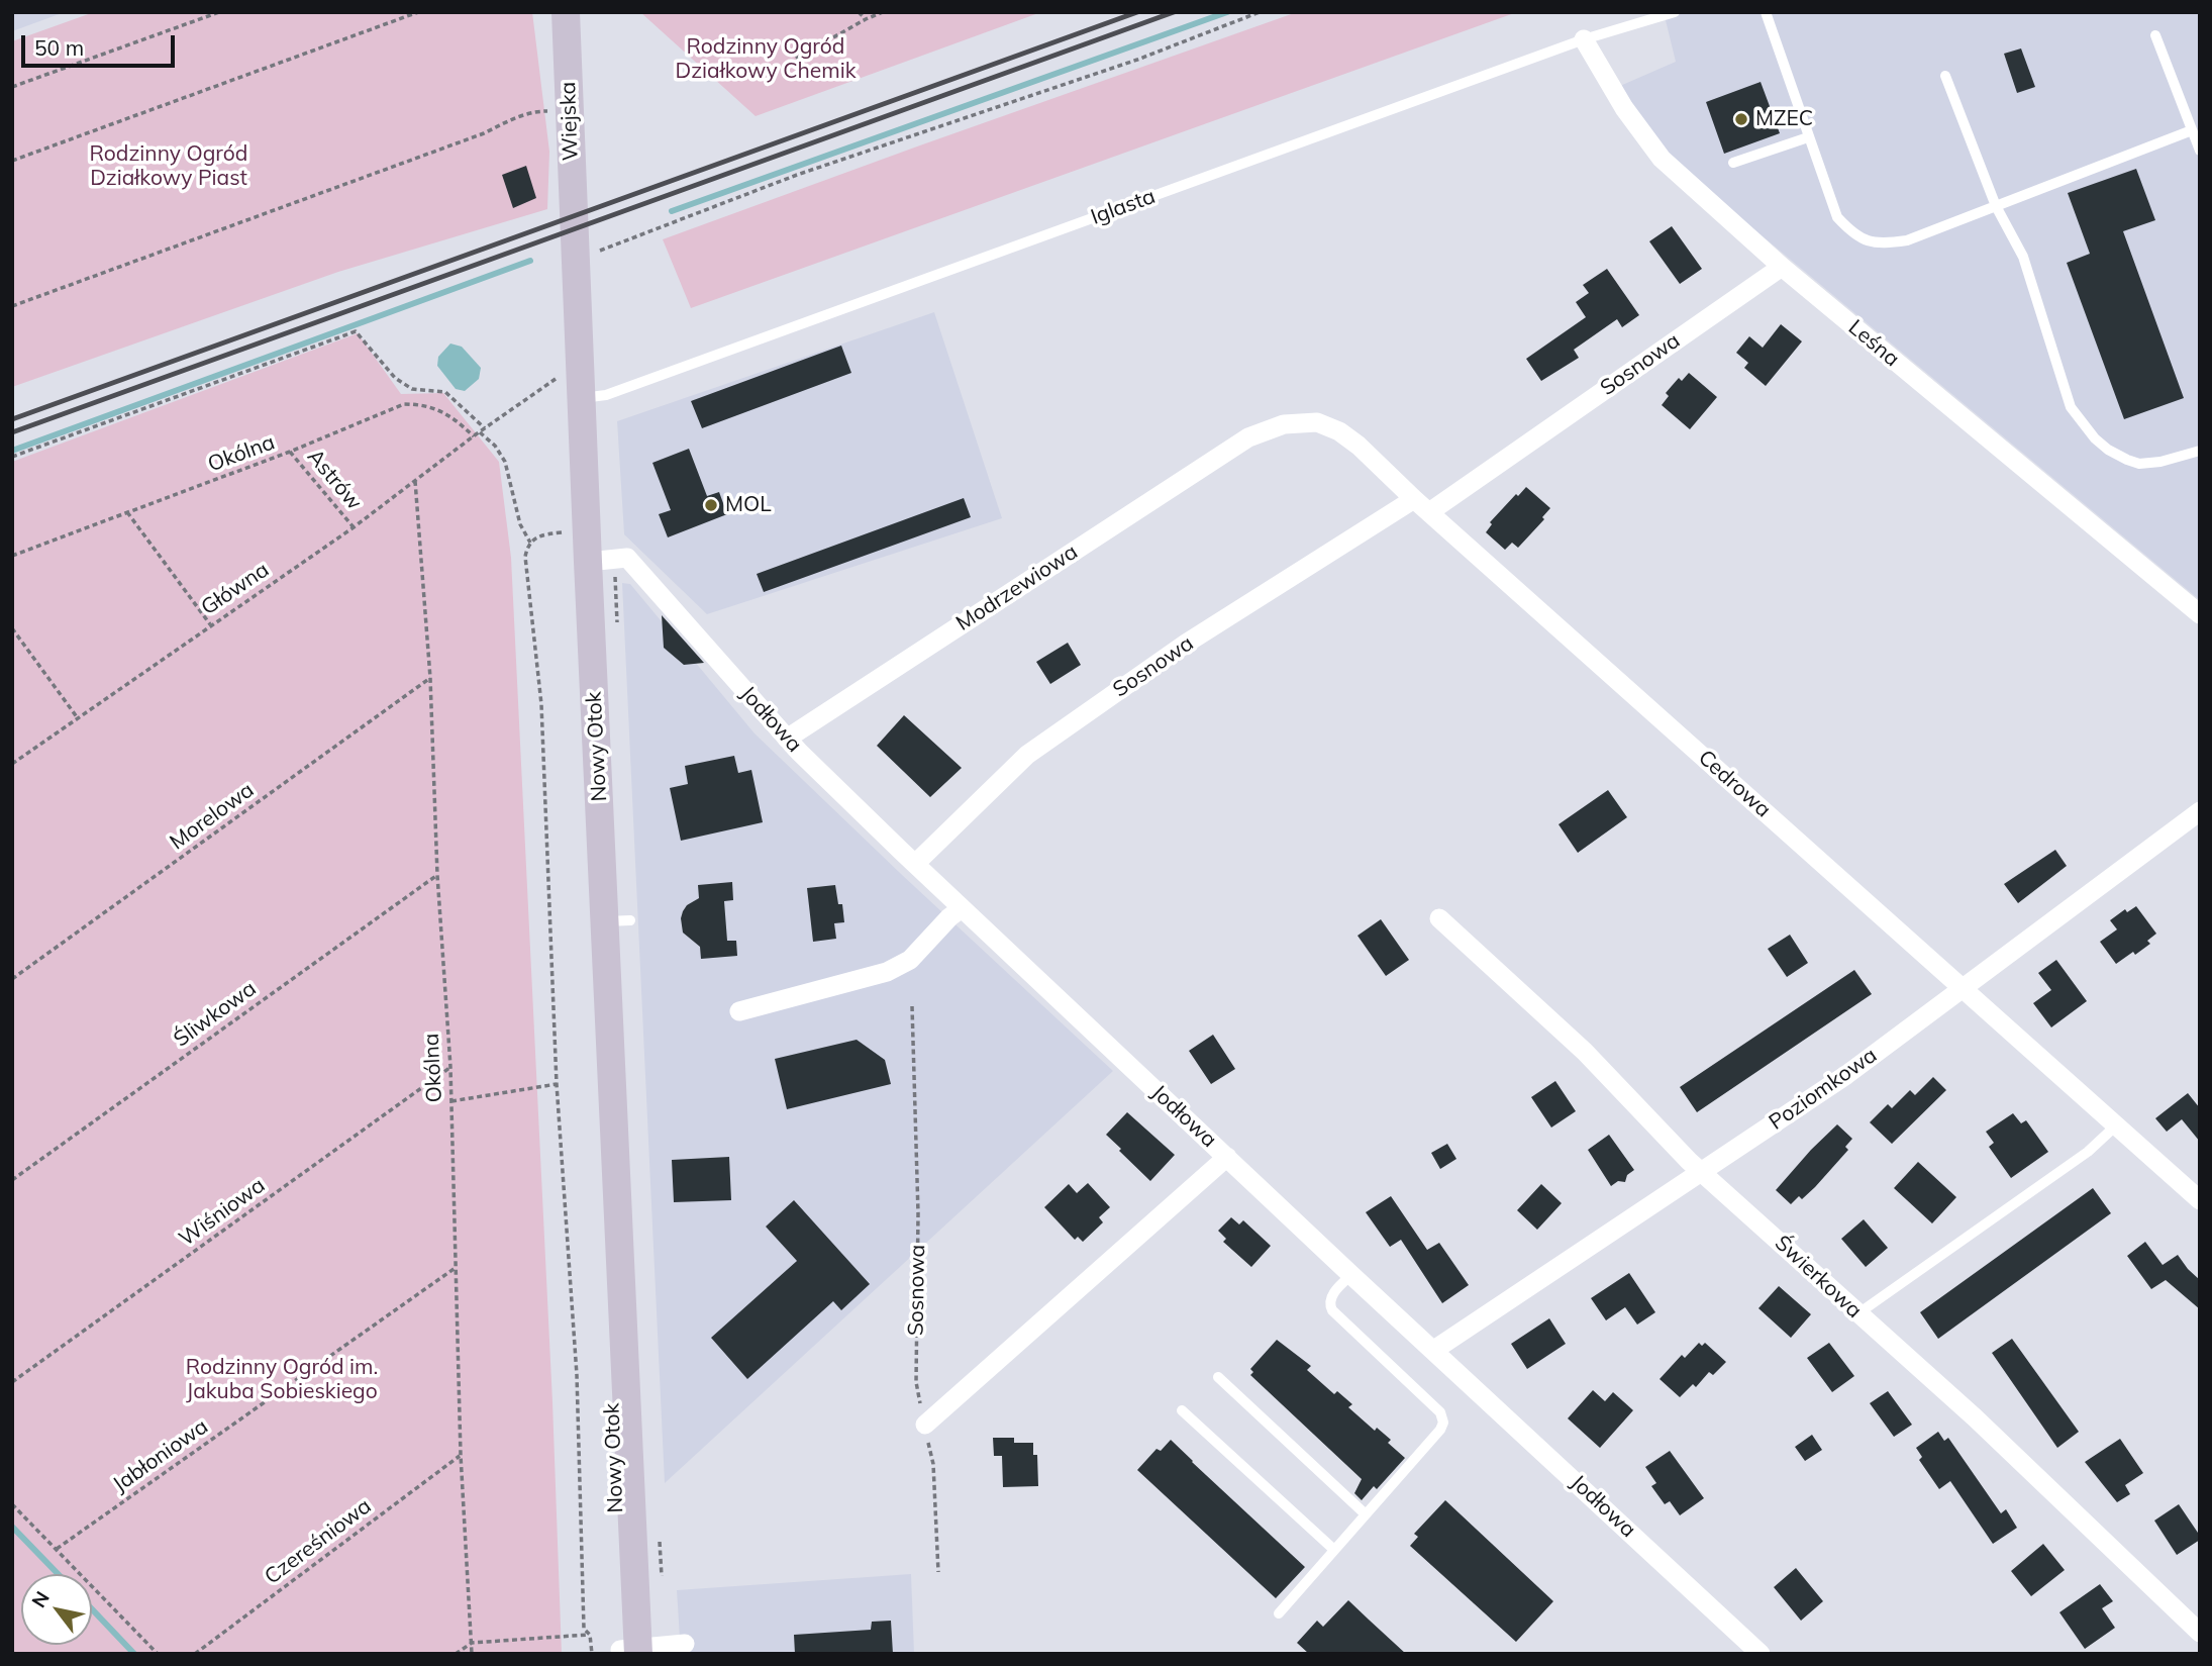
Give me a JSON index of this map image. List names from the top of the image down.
{
  "streets": {
    "main road": ["Wiejska", "Nowy Otok"],
    "street": [
      "Leśna",
      "Sosnowa",
      "Modrzewiowa",
      "Jodłowa",
      "Cedrowa",
      "Poziomkowa",
      "Świerkowa"
    ],
    "lane": ["Iglasta"],
    "path": [
      "Okólna",
      "Astrów",
      "Główna",
      "Morelowa",
      "Śliwkowa",
      "Wiśniowa",
      "Jabłoniowa",
      "Czereśniowa"
    ]
  },
  "crossings": [
    ["Wiejska", "Nowy Otok"],
    ["Iglasta", "Leśna"],
    ["Iglasta", "Główna"],
    ["Iglasta", "Nowy Otok"],
    ["Leśna", "Sosnowa"],
    ["Sosnowa", "Jodłowa"],
    ["Sosnowa", "Cedrowa"],
    ["Okólna", "Astrów"],
    ["Okólna", "Główna"],
    ["Okólna", "Morelowa"],
    ["Okólna", "Śliwkowa"],
    ["Okólna", "Wiśniowa"],
    ["Okólna", "Jabłoniowa"],
    ["Okólna", "Czereśniowa"],
    ["Astrów", "Główna"],
    ["Modrzewiowa", "Jodłowa"],
    ["Modrzewiowa", "Cedrowa"],
    ["Główna", "Nowy Otok"],
    ["Jodłowa", "Nowy Otok"],
    ["Jodłowa", "Poziomkowa"],
    ["Cedrowa", "Poziomkowa"],
    ["Poziomkowa", "Świerkowa"]
  ],
  "parks": ["Rodzinny Ogród Działkowy Chemik", "Rodzinny Ogród Działkowy Piast", "Rodzinny Ogród im. Jakuba Sobieskiego"],
  "places": ["MZEC", "MOL"],
  "scale_bar": "50 m",
  "north": "top left"
}
